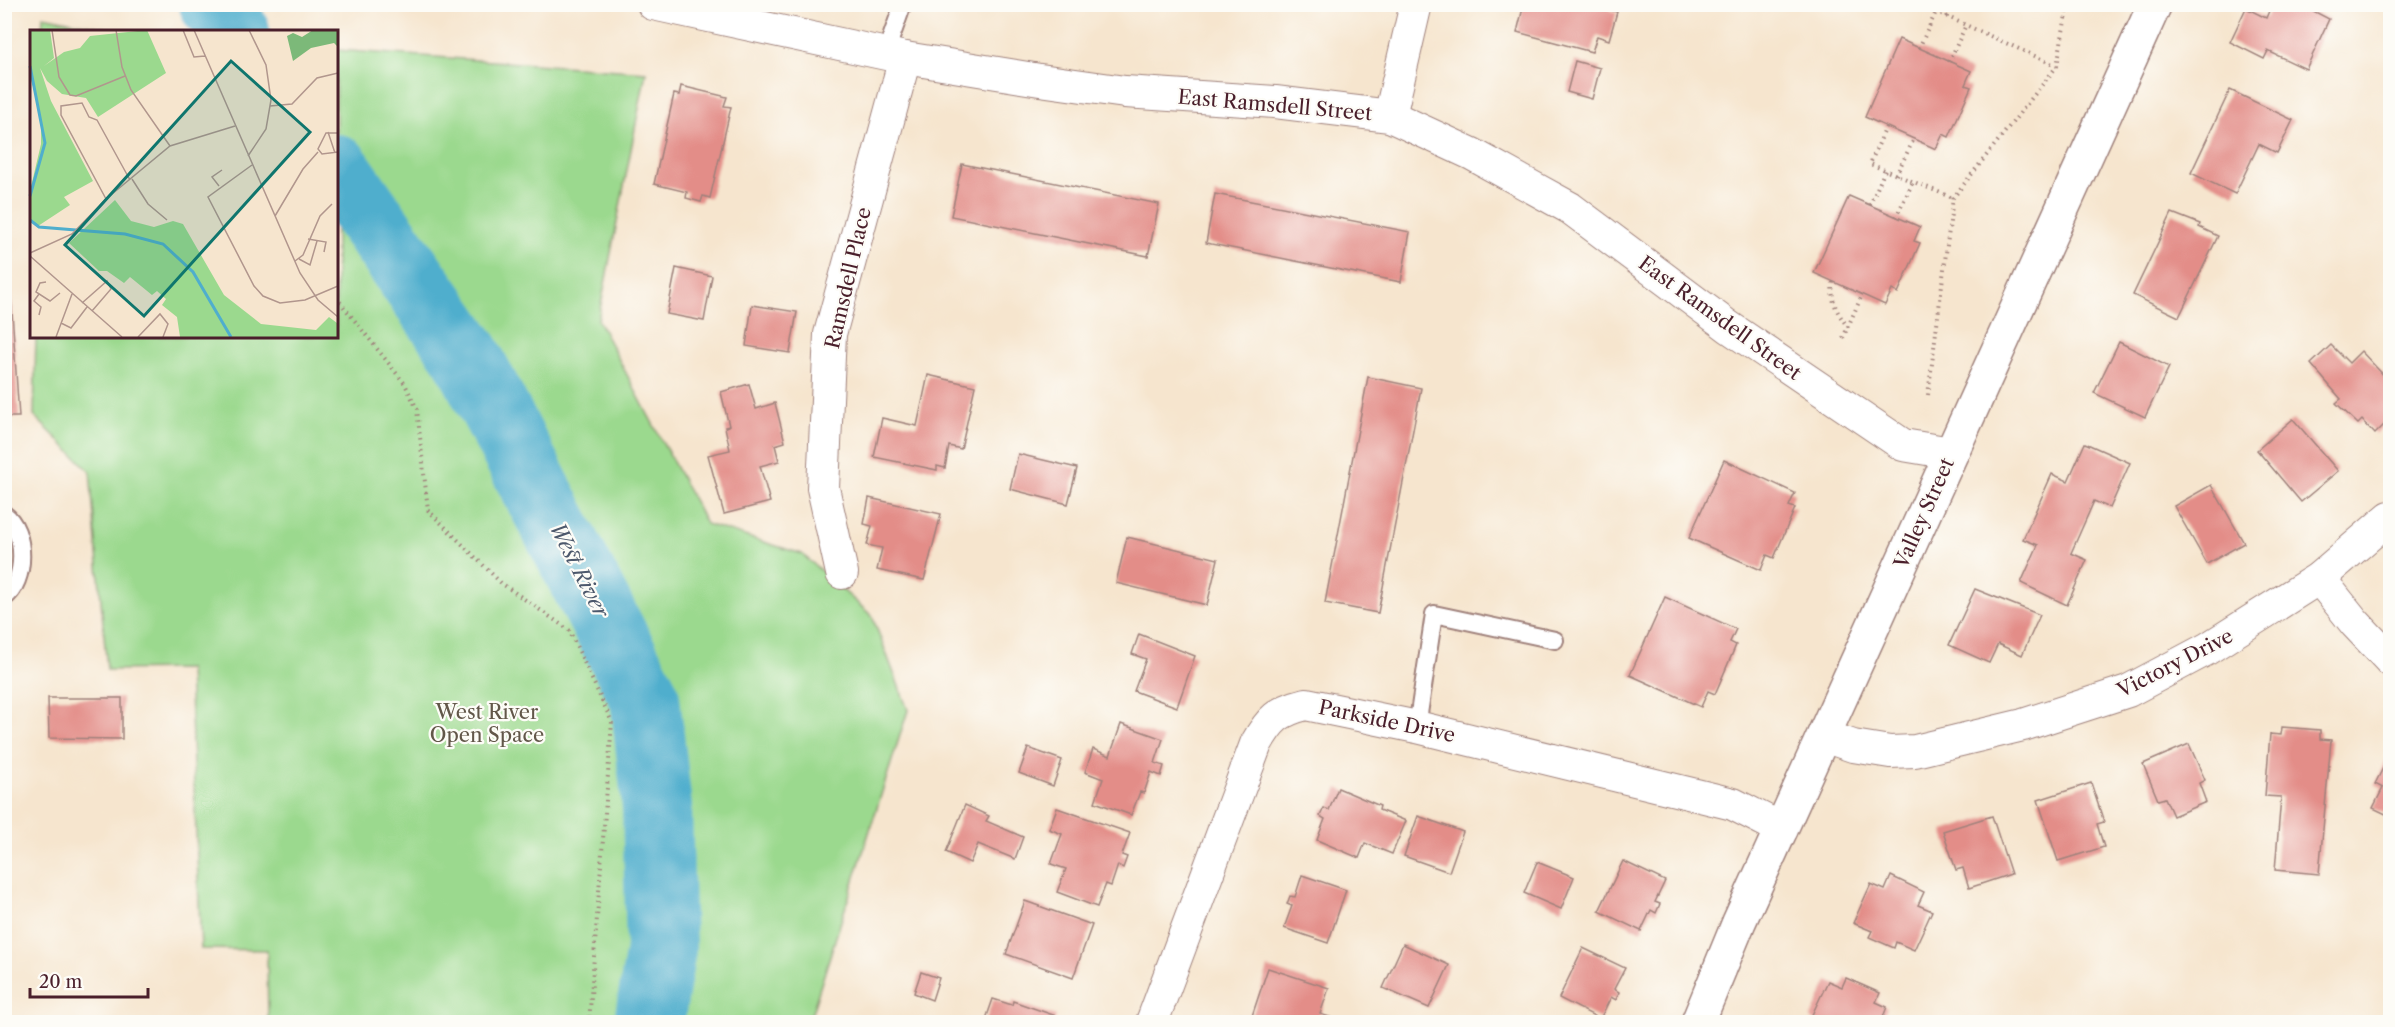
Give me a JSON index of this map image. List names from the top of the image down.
{
  "streets": {
    "street": [
      "East Ramsdell Street",
      "Ramsdell Place",
      "Valley Street",
      "Victory Drive",
      "Parkside Drive"
    ]
  },
  "crossings": [
    ["East Ramsdell Street", "Ramsdell Place"],
    ["East Ramsdell Street", "Valley Street"],
    ["Valley Street", "Victory Drive"],
    ["Valley Street", "Parkside Drive"]
  ],
  "water": ["West River"],
  "parks": ["West River Open Space"],
  "scale_bar": "20 m"
}
